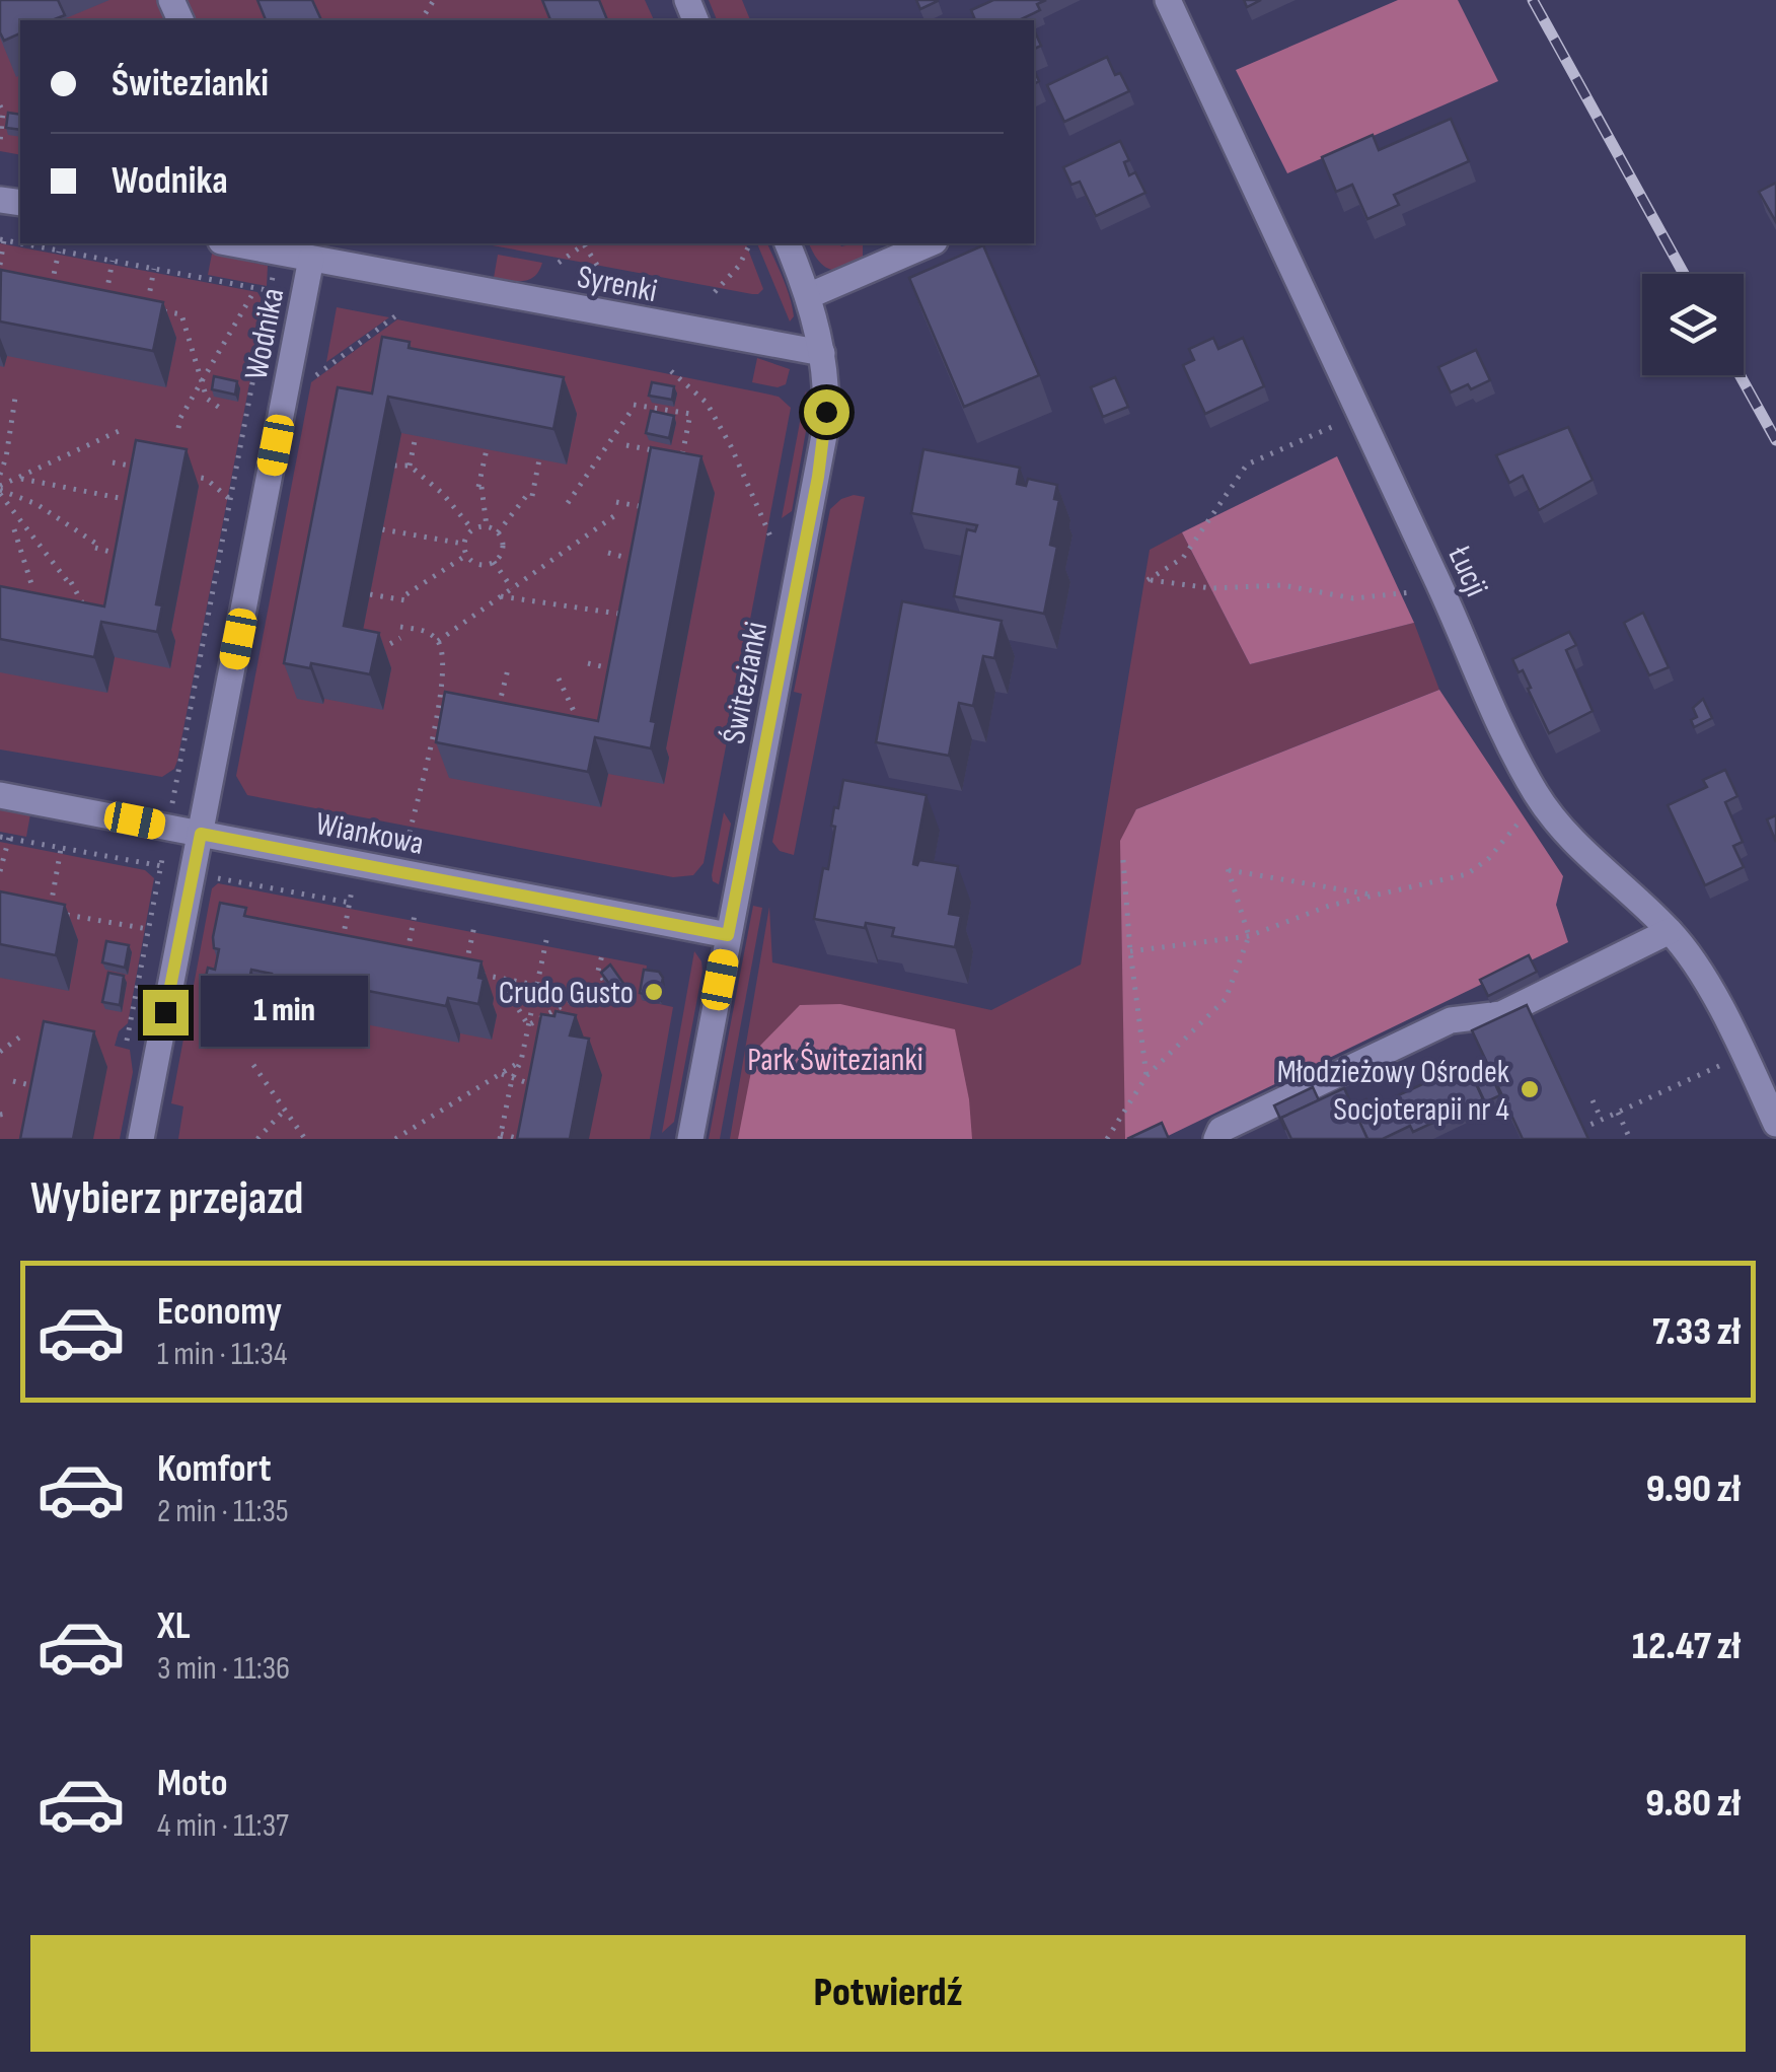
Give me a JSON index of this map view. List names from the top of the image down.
{
  "streets": {
    "street": [
      "Syrenki",
      "Wodnika",
      "Łucji",
      "Świtezianki",
      "Wiankowa"
    ]
  },
  "crossings": [
    ["Syrenki", "Wodnika"],
    ["Syrenki", "Świtezianki"],
    ["Wodnika", "Wiankowa"],
    ["Świtezianki", "Wiankowa"]
  ],
  "parks": ["Park Świtezianki"],
  "places": ["Crudo Gusto", "Młodzieżowy Ośrodek Socjoterapii nr 4"],
  "page": {
    "banner": ["Świtezianki", "Wodnika"],
    "bubble": "1 min",
    "heading": "Wybierz przejazd",
    "list": [
      {
        "name": "Economy",
        "note": "1 min · 11:34",
        "value": "7.33 zł"
      },
      {
        "name": "Komfort",
        "note": "2 min · 11:35",
        "value": "9.90 zł"
      },
      {
        "name": "XL",
        "note": "3 min · 11:36",
        "value": "12.47 zł"
      },
      {
        "name": "Moto",
        "note": "4 min · 11:37",
        "value": "9.80 zł"
      }
    ],
    "buttons": "Potwierdź"
  }
}
